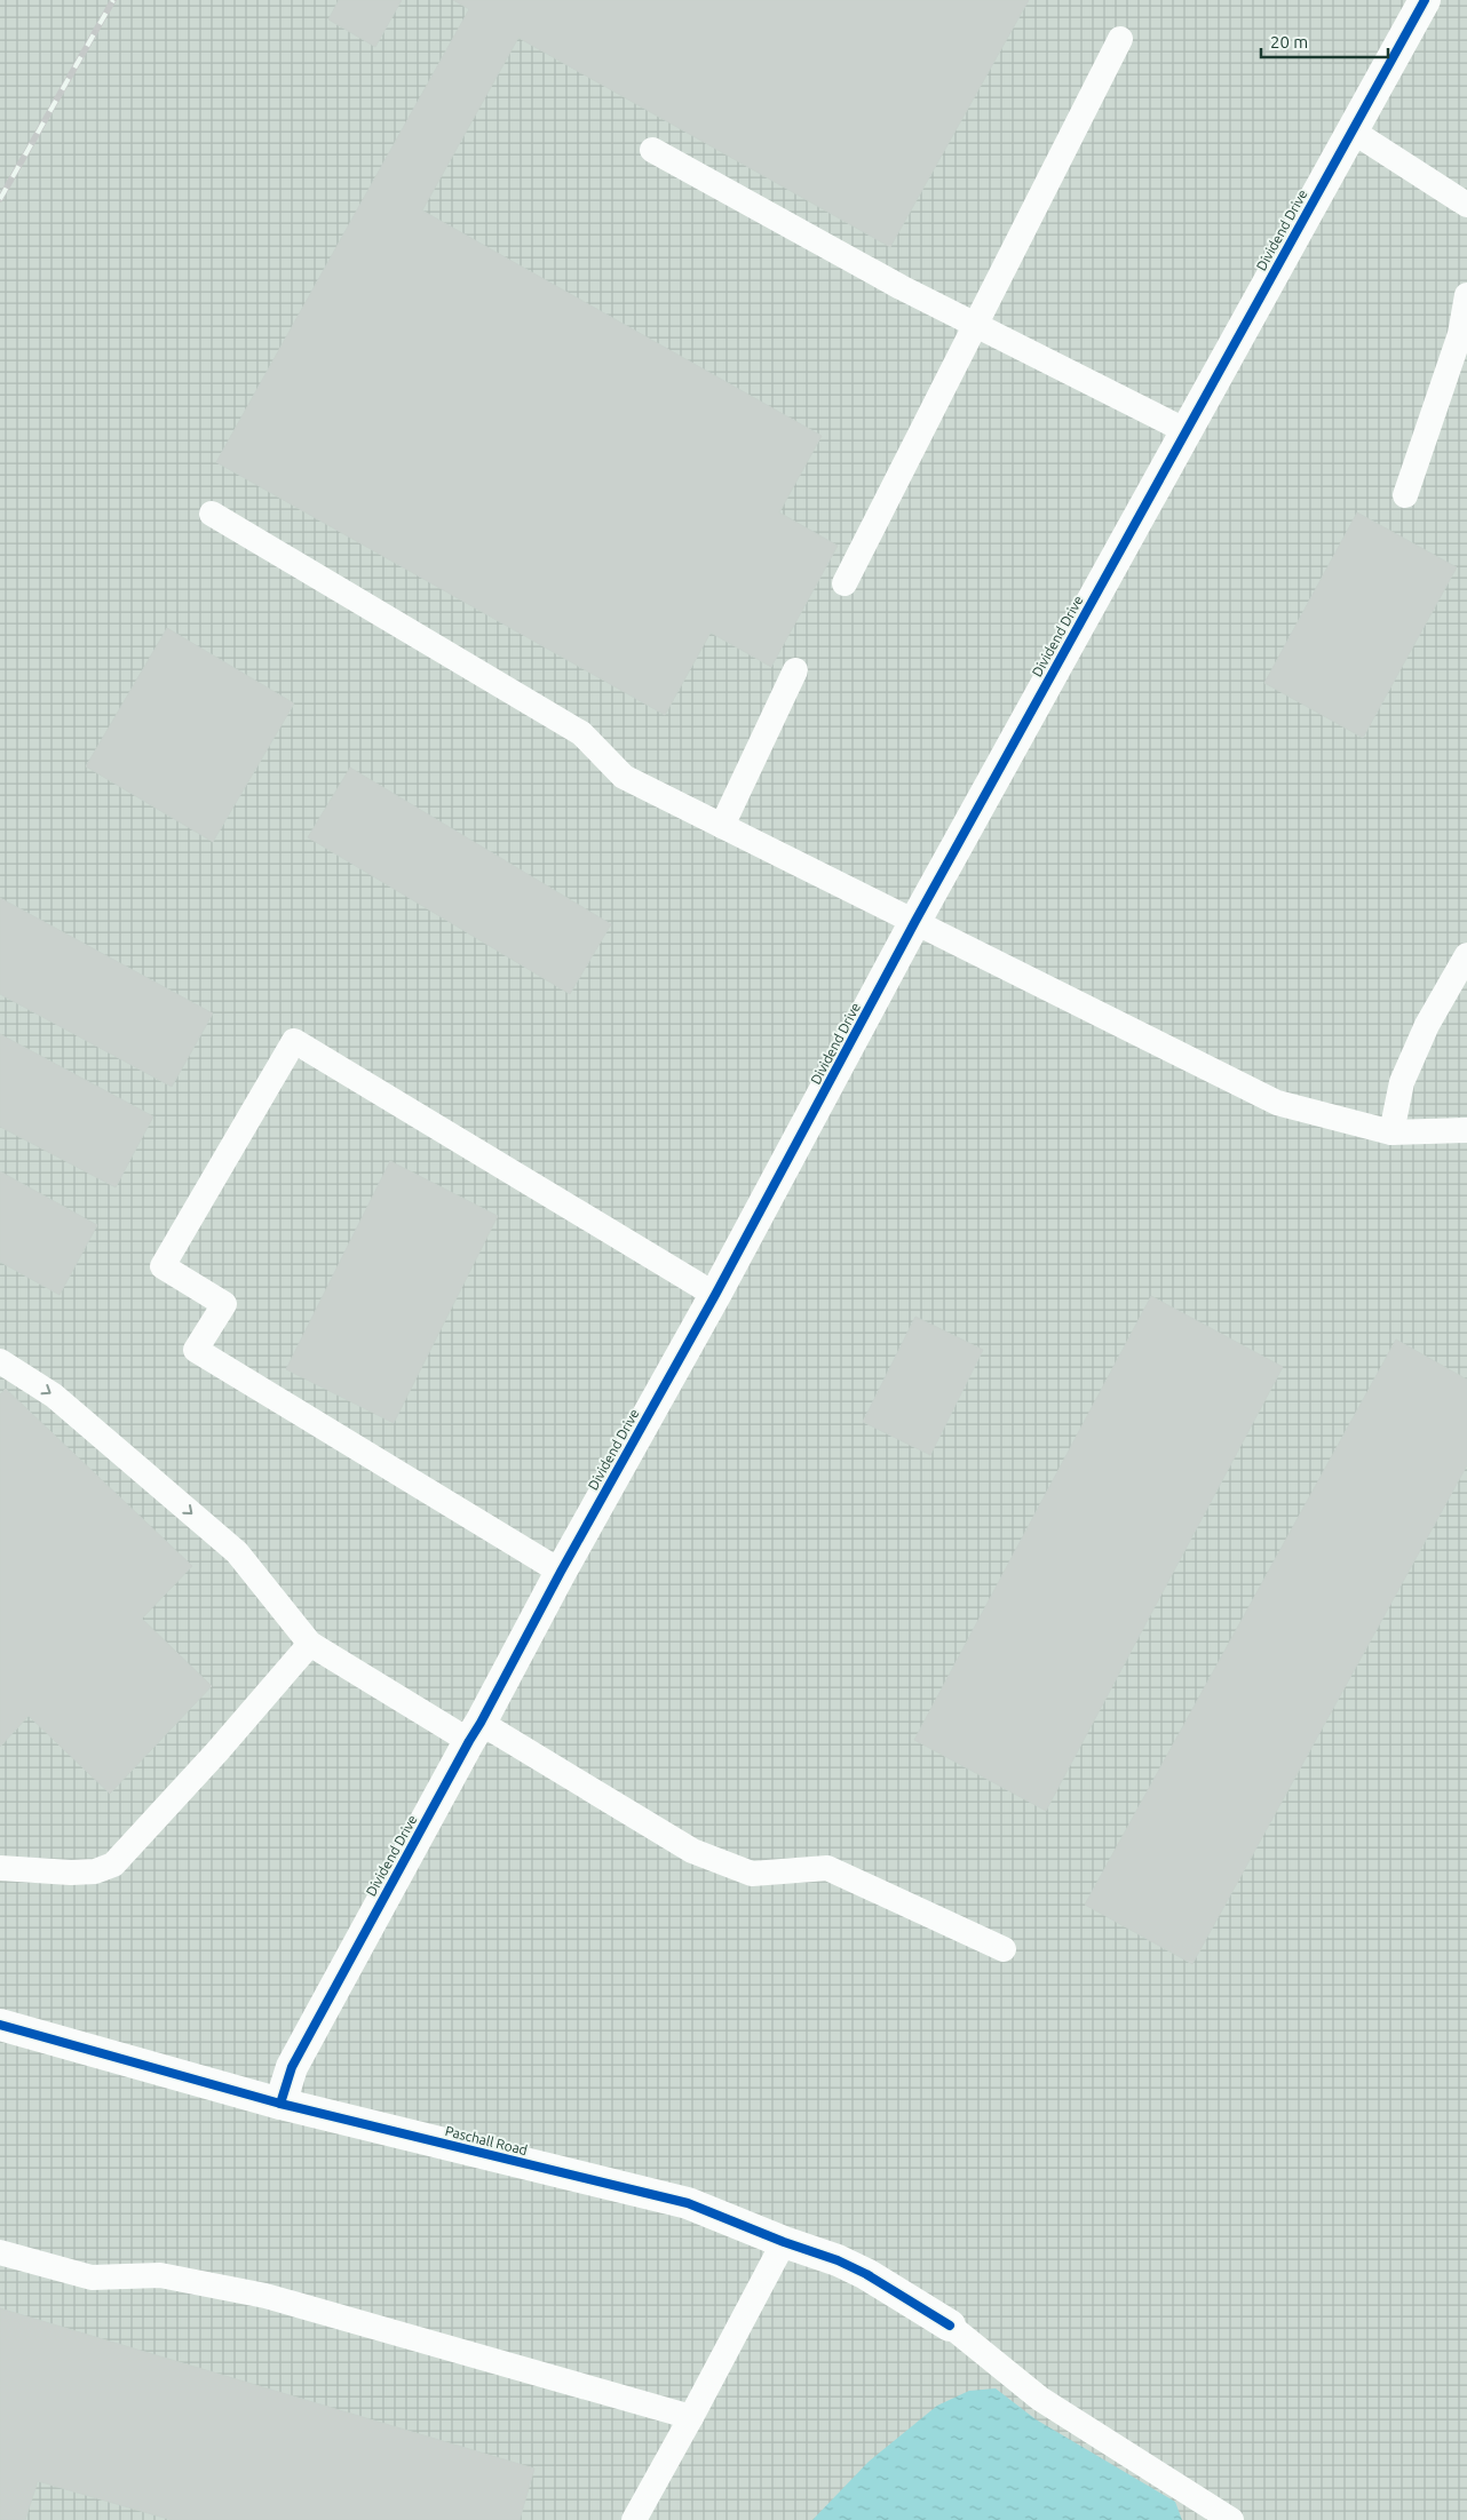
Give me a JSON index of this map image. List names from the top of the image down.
{
  "streets": {
    "street": ["Dividend Drive", "Paschall Road"]
  },
  "crossings": [
    ["Dividend Drive", "Paschall Road"]
  ],
  "scale_bar": "20 m"
}
